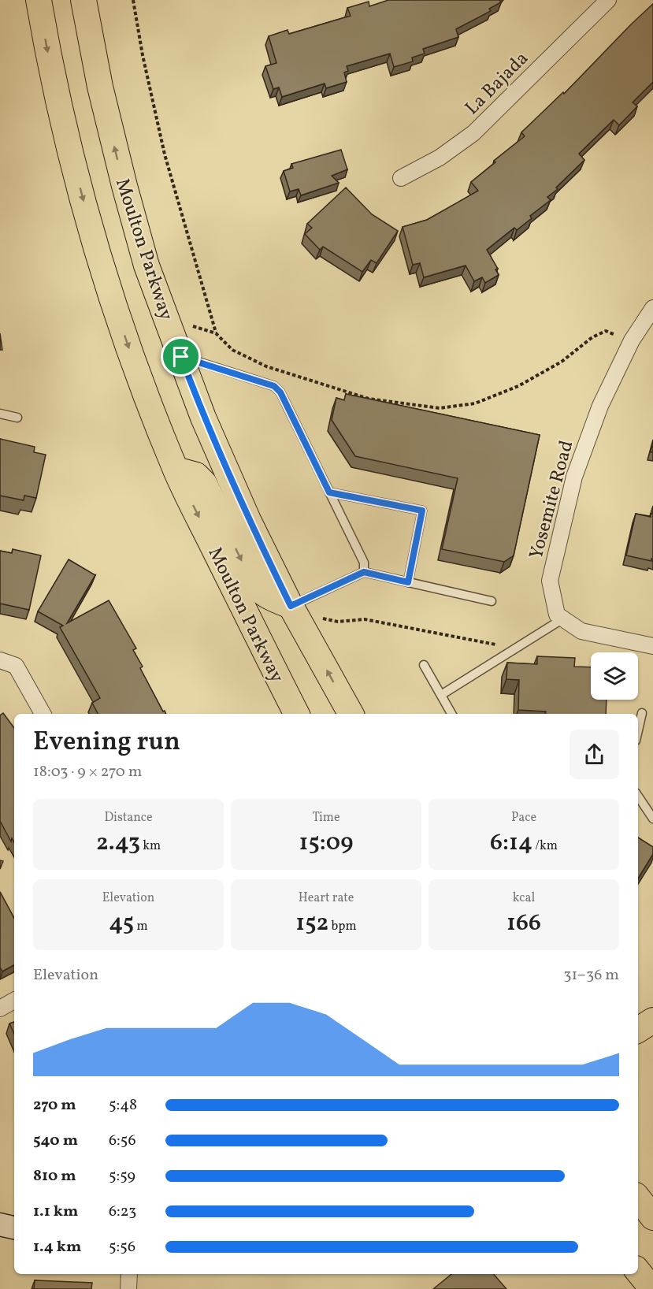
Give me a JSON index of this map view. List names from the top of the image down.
{
  "streets": {
    "main road": ["Moulton Parkway"],
    "street": ["La Bajada", "Yosemite Road"]
  },
  "page": {
    "heading": ["Evening run", "18:03 · 9 × 270 m"],
    "stats": [
      ["Distance", "2.43 km"],
      ["Time", "15:09"],
      ["Pace", "6:14 /km"],
      ["Elevation", "45 m"],
      ["Heart rate", "152 bpm"],
      ["kcal", "166"]
    ],
    "chart": ["Elevation", "31–36 m"],
    "list": [
      {
        "name": "270 m",
        "note": "5:48"
      },
      {
        "name": "540 m",
        "note": "6:56"
      },
      {
        "name": "810 m",
        "note": "5:59"
      },
      {
        "name": "1.1 km",
        "note": "6:23"
      },
      {
        "name": "1.4 km",
        "note": "5:56"
      }
    ]
  }
}
